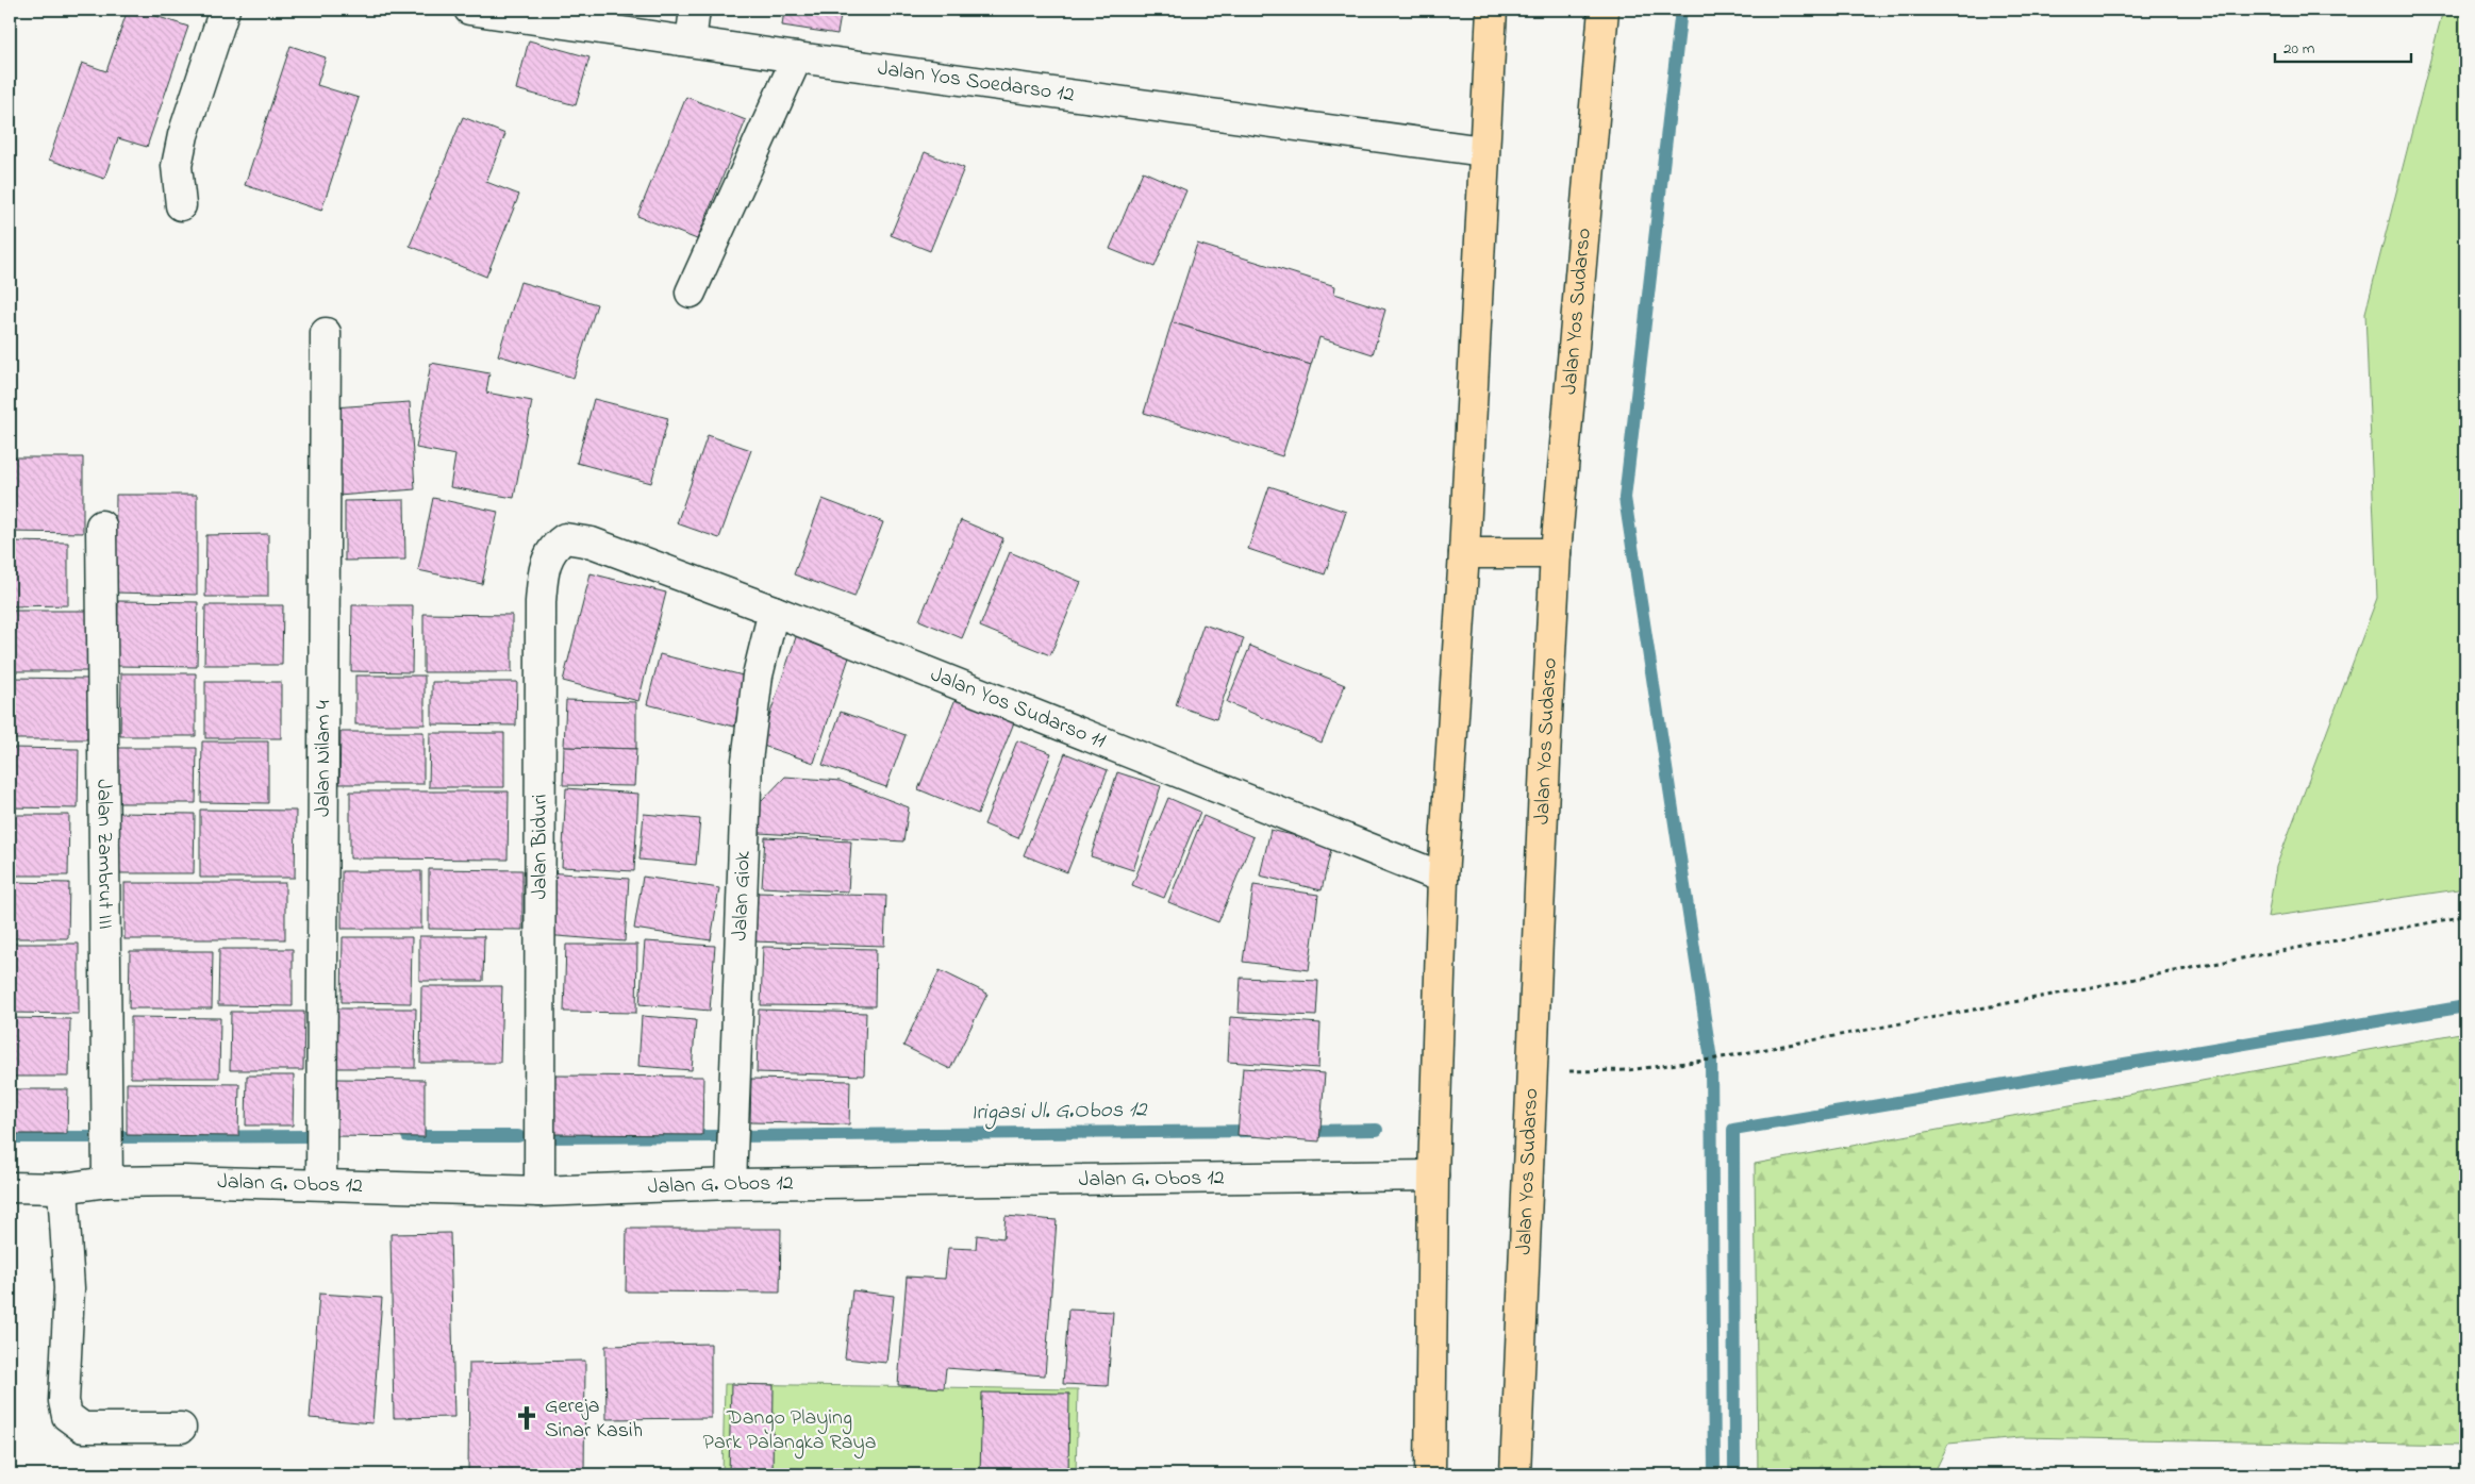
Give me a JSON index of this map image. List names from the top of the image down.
{
  "streets": {
    "main road": ["Jalan Yos Sudarso"],
    "street": [
      "Jalan Yos Soedarso 12",
      "Jalan Yos Sudarso 11",
      "Jalan Nilam 4",
      "Jalan Biduri",
      "Jalan Zambrut III",
      "Jalan Giok",
      "Jalan G. Obos 12"
    ]
  },
  "crossings": [
    ["Jalan Yos Sudarso 11", "Jalan Biduri"],
    ["Jalan Yos Sudarso 11", "Jalan Giok"],
    ["Jalan Nilam 4", "Jalan G. Obos 12"],
    ["Jalan Biduri", "Jalan G. Obos 12"],
    ["Jalan Zambrut III", "Jalan G. Obos 12"],
    ["Jalan Giok", "Jalan G. Obos 12"]
  ],
  "water": ["Irigasi Jl. G.Obos 12"],
  "parks": ["Dango Playing Park Palangka Raya"],
  "places": {
    "church": ["Gereja Sinar Kasih"]
  },
  "scale_bar": "20 m"
}
